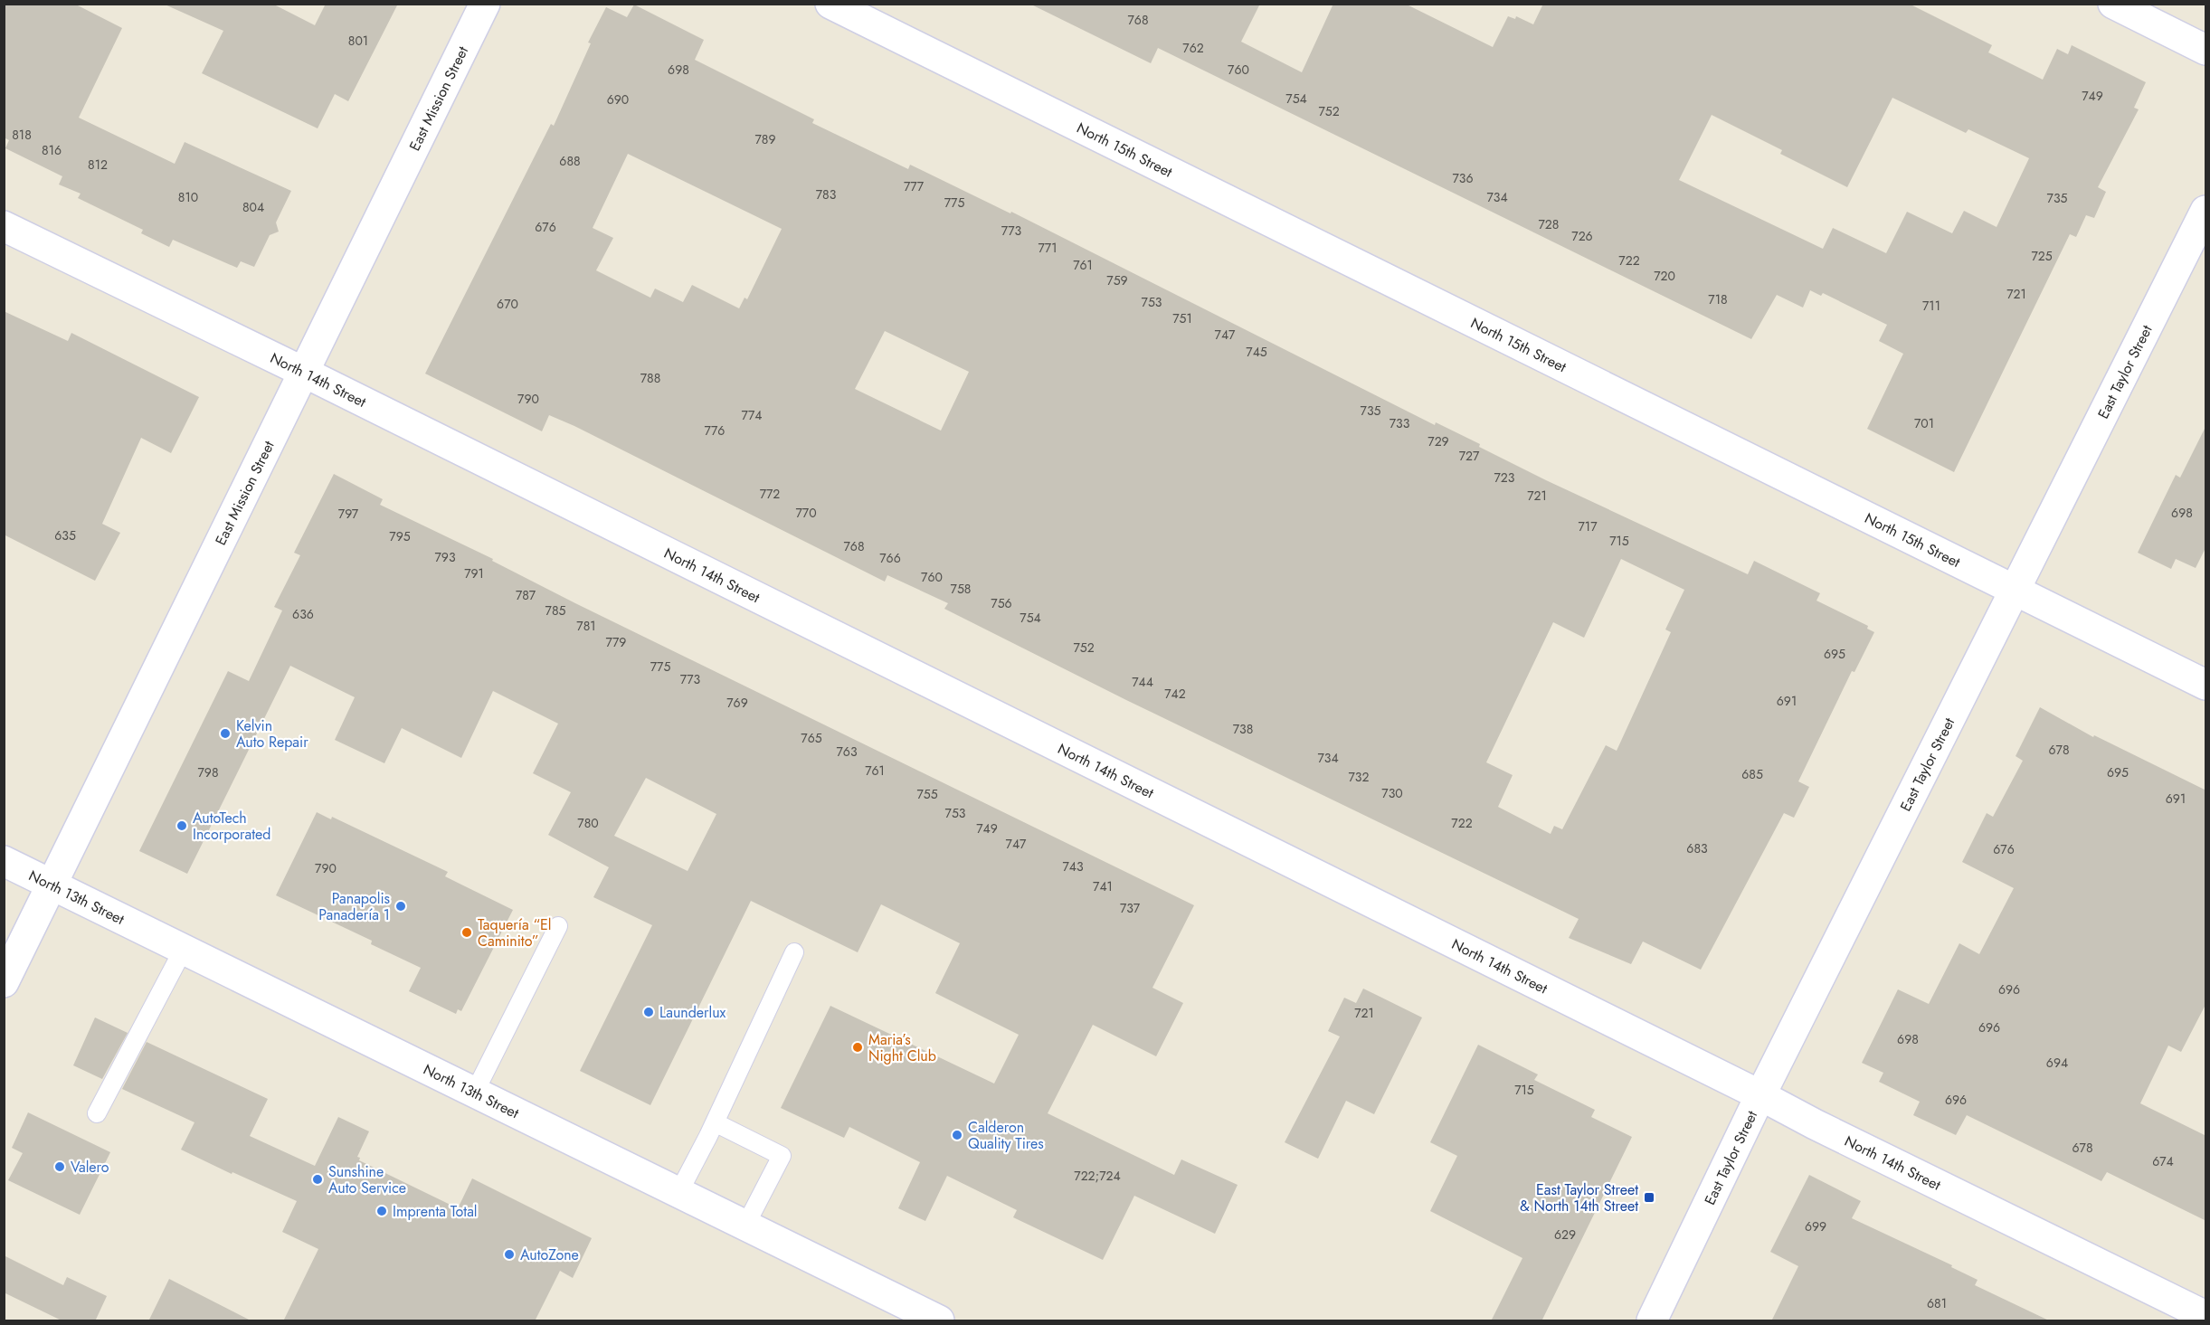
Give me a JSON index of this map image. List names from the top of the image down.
{
  "streets": {
    "street": [
      "East Mission Street",
      "North 15th Street",
      "East Taylor Street",
      "North 14th Street",
      "North 13th Street"
    ]
  },
  "crossings": [
    ["East Mission Street", "North 14th Street"],
    ["East Mission Street", "North 13th Street"],
    ["North 15th Street", "East Taylor Street"],
    ["East Taylor Street", "North 14th Street"]
  ],
  "places": {
    "other": [
      "Kelvin Auto Repair",
      "AutoTech Incorporated",
      "Panapolis Panadería 1",
      "Taquería “El Caminito”",
      "Launderlux",
      "Maria’s Night Club",
      "Calderon Quality Tires",
      "Valero",
      "Sunshine Auto Service",
      "Imprenta Total",
      "AutoZone"
    ],
    "transit": ["East Taylor Street & North 14th Street"]
  },
  "house_numbers": [
    "768",
    "801",
    "762",
    "698",
    "760",
    "749",
    "754",
    "690",
    "752",
    "818",
    "789",
    "816",
    "688",
    "812",
    "736",
    "777",
    "783",
    "810",
    "734",
    "735",
    "775",
    "804",
    "728",
    "676",
    "773",
    "726",
    "771",
    "725",
    "722",
    "761",
    "720",
    "759",
    "721",
    "718",
    "753",
    "670",
    "711",
    "751",
    "747",
    "745",
    "788",
    "790",
    "735",
    "774",
    "733",
    "701",
    "776",
    "729",
    "727",
    "723",
    "772",
    "721",
    "770",
    "698",
    "797",
    "717",
    "635",
    "795",
    "715",
    "768",
    "793",
    "766",
    "791",
    "760",
    "758",
    "787",
    "756",
    "785",
    "636",
    "754",
    "781",
    "779",
    "752",
    "695",
    "775",
    "773",
    "744",
    "742",
    "691",
    "769",
    "738",
    "765",
    "678",
    "763",
    "734",
    "761",
    "798",
    "695",
    "685",
    "732",
    "730",
    "755",
    "691",
    "753",
    "780",
    "722",
    "749",
    "747",
    "683",
    "676",
    "743",
    "790",
    "741",
    "737",
    "696",
    "721",
    "696",
    "698",
    "694",
    "715",
    "696",
    "678",
    "674",
    "722;724",
    "699",
    "629",
    "681"
  ]
}
